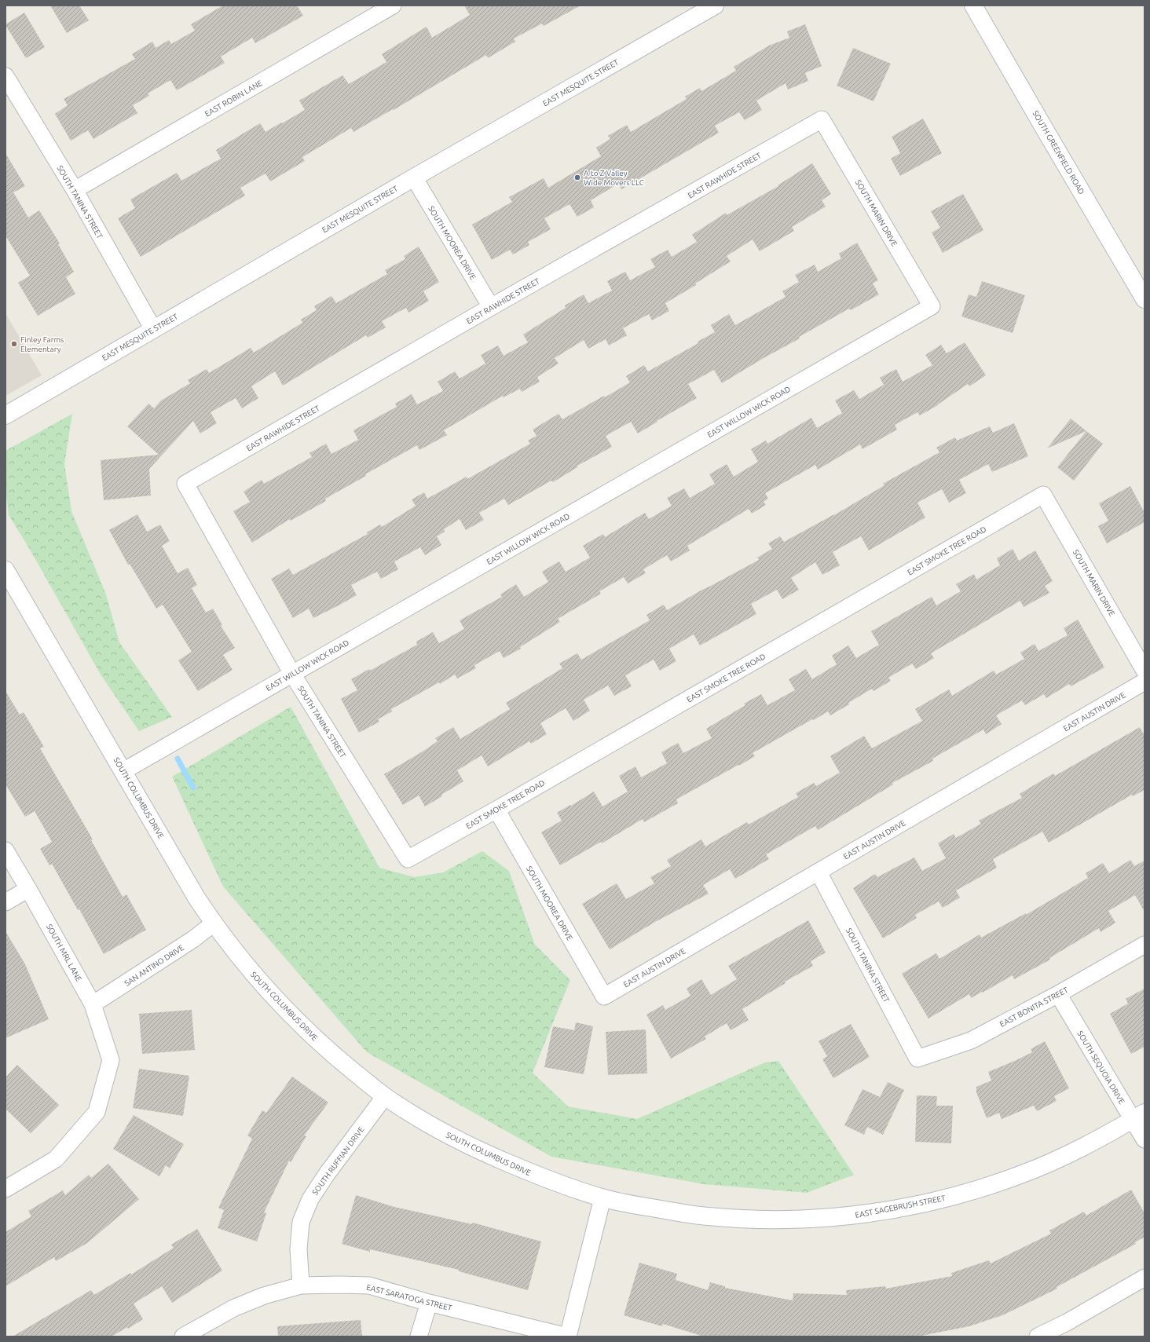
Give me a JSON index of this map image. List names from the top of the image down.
{
  "streets": {
    "street": [
      "EAST MESQUITE STREET",
      "EAST ROBIN LANE",
      "SOUTH GREENFIELD ROAD",
      "EAST RAWHIDE STREET",
      "SOUTH TANINA STREET",
      "SOUTH MARIN DRIVE",
      "SOUTH MOOREA DRIVE",
      "EAST WILLOW WICK ROAD",
      "EAST SMOKE TREE ROAD",
      "EAST AUSTIN DRIVE",
      "SOUTH COLUMBUS DRIVE",
      "SOUTH MRL LANE",
      "SAN ANTINO DRIVE",
      "EAST BONITA STREET",
      "SOUTH SEQUOIA DRIVE",
      "SOUTH RUFFIAN DRIVE",
      "EAST SAGEBRUSH STREET",
      "EAST SARATOGA STREET"
    ]
  },
  "crossings": [
    ["EAST MESQUITE STREET", "SOUTH TANINA STREET"],
    ["EAST MESQUITE STREET", "SOUTH MOOREA DRIVE"],
    ["EAST ROBIN LANE", "SOUTH TANINA STREET"],
    ["EAST RAWHIDE STREET", "SOUTH TANINA STREET"],
    ["EAST RAWHIDE STREET", "SOUTH MARIN DRIVE"],
    ["EAST RAWHIDE STREET", "SOUTH MOOREA DRIVE"],
    ["SOUTH TANINA STREET", "EAST WILLOW WICK ROAD"],
    ["SOUTH TANINA STREET", "EAST SMOKE TREE ROAD"],
    ["SOUTH TANINA STREET", "EAST AUSTIN DRIVE"],
    ["SOUTH TANINA STREET", "EAST BONITA STREET"],
    ["SOUTH MARIN DRIVE", "EAST WILLOW WICK ROAD"],
    ["SOUTH MARIN DRIVE", "EAST SMOKE TREE ROAD"],
    ["SOUTH MOOREA DRIVE", "EAST SMOKE TREE ROAD"],
    ["SOUTH MOOREA DRIVE", "EAST AUSTIN DRIVE"],
    ["EAST WILLOW WICK ROAD", "SOUTH COLUMBUS DRIVE"],
    ["SOUTH COLUMBUS DRIVE", "SAN ANTINO DRIVE"],
    ["SOUTH COLUMBUS DRIVE", "SOUTH RUFFIAN DRIVE"],
    ["SOUTH COLUMBUS DRIVE", "EAST SAGEBRUSH STREET"],
    ["SOUTH MRL LANE", "SAN ANTINO DRIVE"],
    ["EAST BONITA STREET", "SOUTH SEQUOIA DRIVE"],
    ["SOUTH SEQUOIA DRIVE", "EAST SAGEBRUSH STREET"],
    ["SOUTH RUFFIAN DRIVE", "EAST SARATOGA STREET"]
  ],
  "places": ["A to Z Valley Wide Movers LLC", "Finley Farms Elementary"]
}
